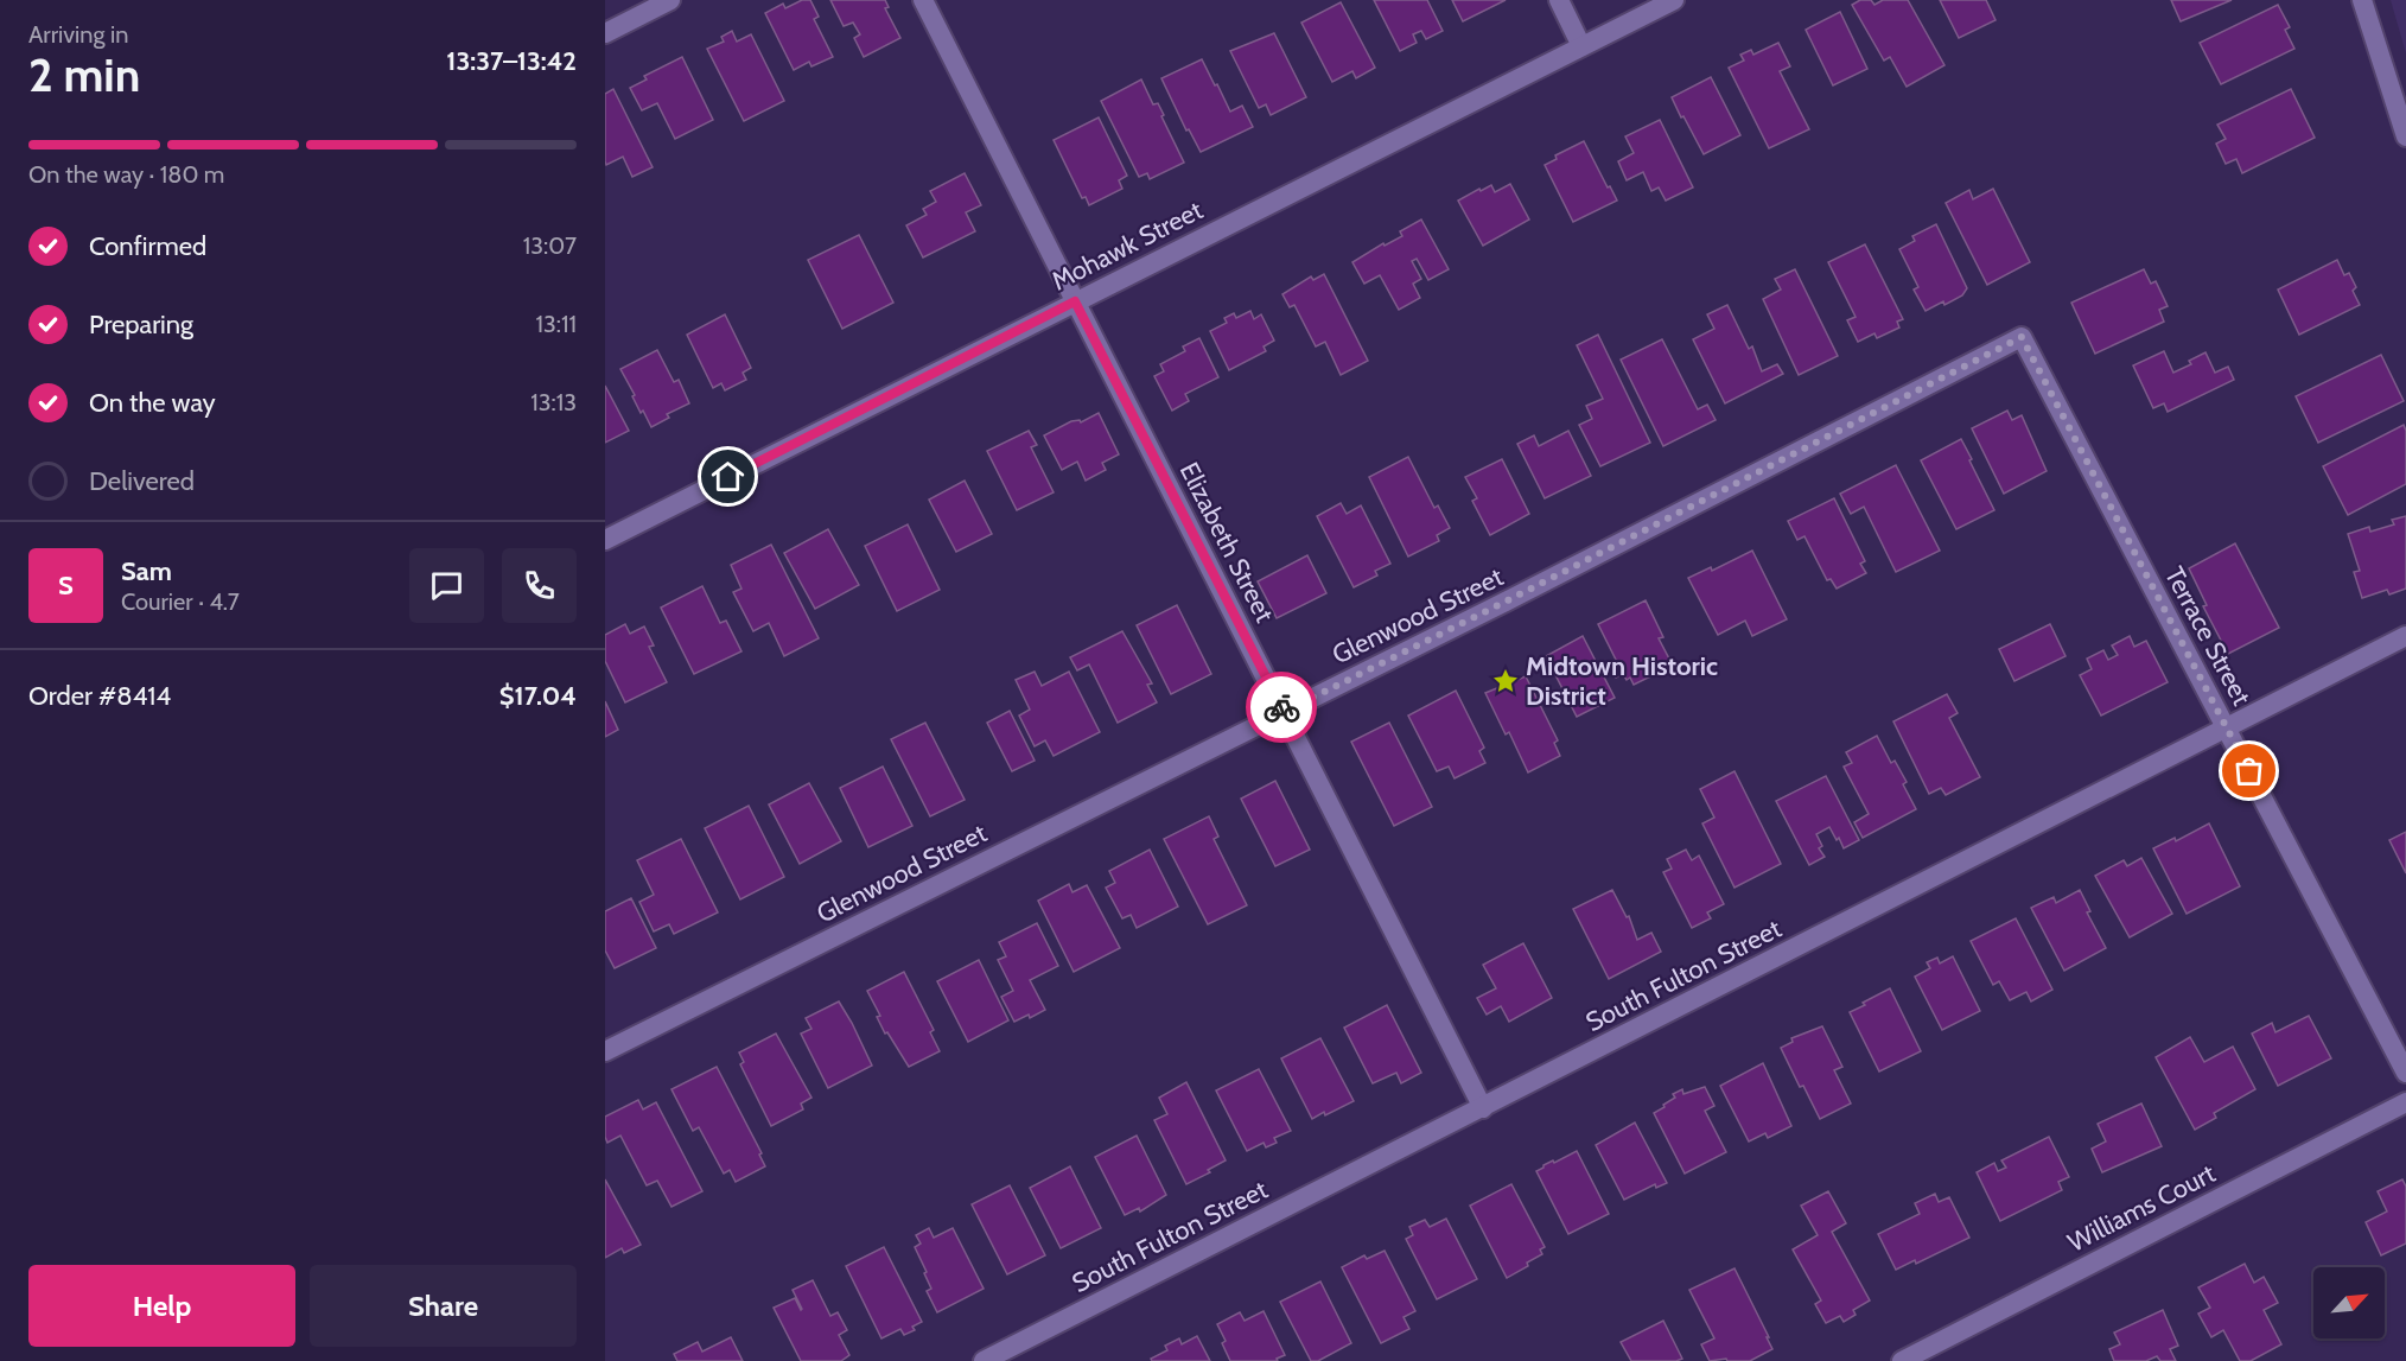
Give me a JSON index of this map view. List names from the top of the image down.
{
  "streets": {
    "street": [
      "Mohawk Street",
      "Elizabeth Street",
      "Glenwood Street",
      "Terrace Street",
      "South Fulton Street",
      "Williams Court"
    ]
  },
  "crossings": [
    ["Mohawk Street", "Elizabeth Street"],
    ["Elizabeth Street", "Glenwood Street"],
    ["Elizabeth Street", "South Fulton Street"],
    ["Glenwood Street", "Terrace Street"],
    ["Terrace Street", "South Fulton Street"]
  ],
  "places": {
    "place": ["Midtown Historic District"]
  },
  "north": "top right",
  "page": {
    "heading": ["2 min", "Arriving in", "13:37–13:42"],
    "panel": [
      "Sam",
      "Courier · 4.7",
      "Order #8414",
      "$17.04"
    ],
    "bar": "On the way · 180 m",
    "list": [
      ["Confirmed", "13:07"],
      ["Preparing", "13:11"],
      ["On the way", "13:13"],
      "Delivered"
    ],
    "round": "S",
    "buttons": ["Help", "Share"]
  }
}
